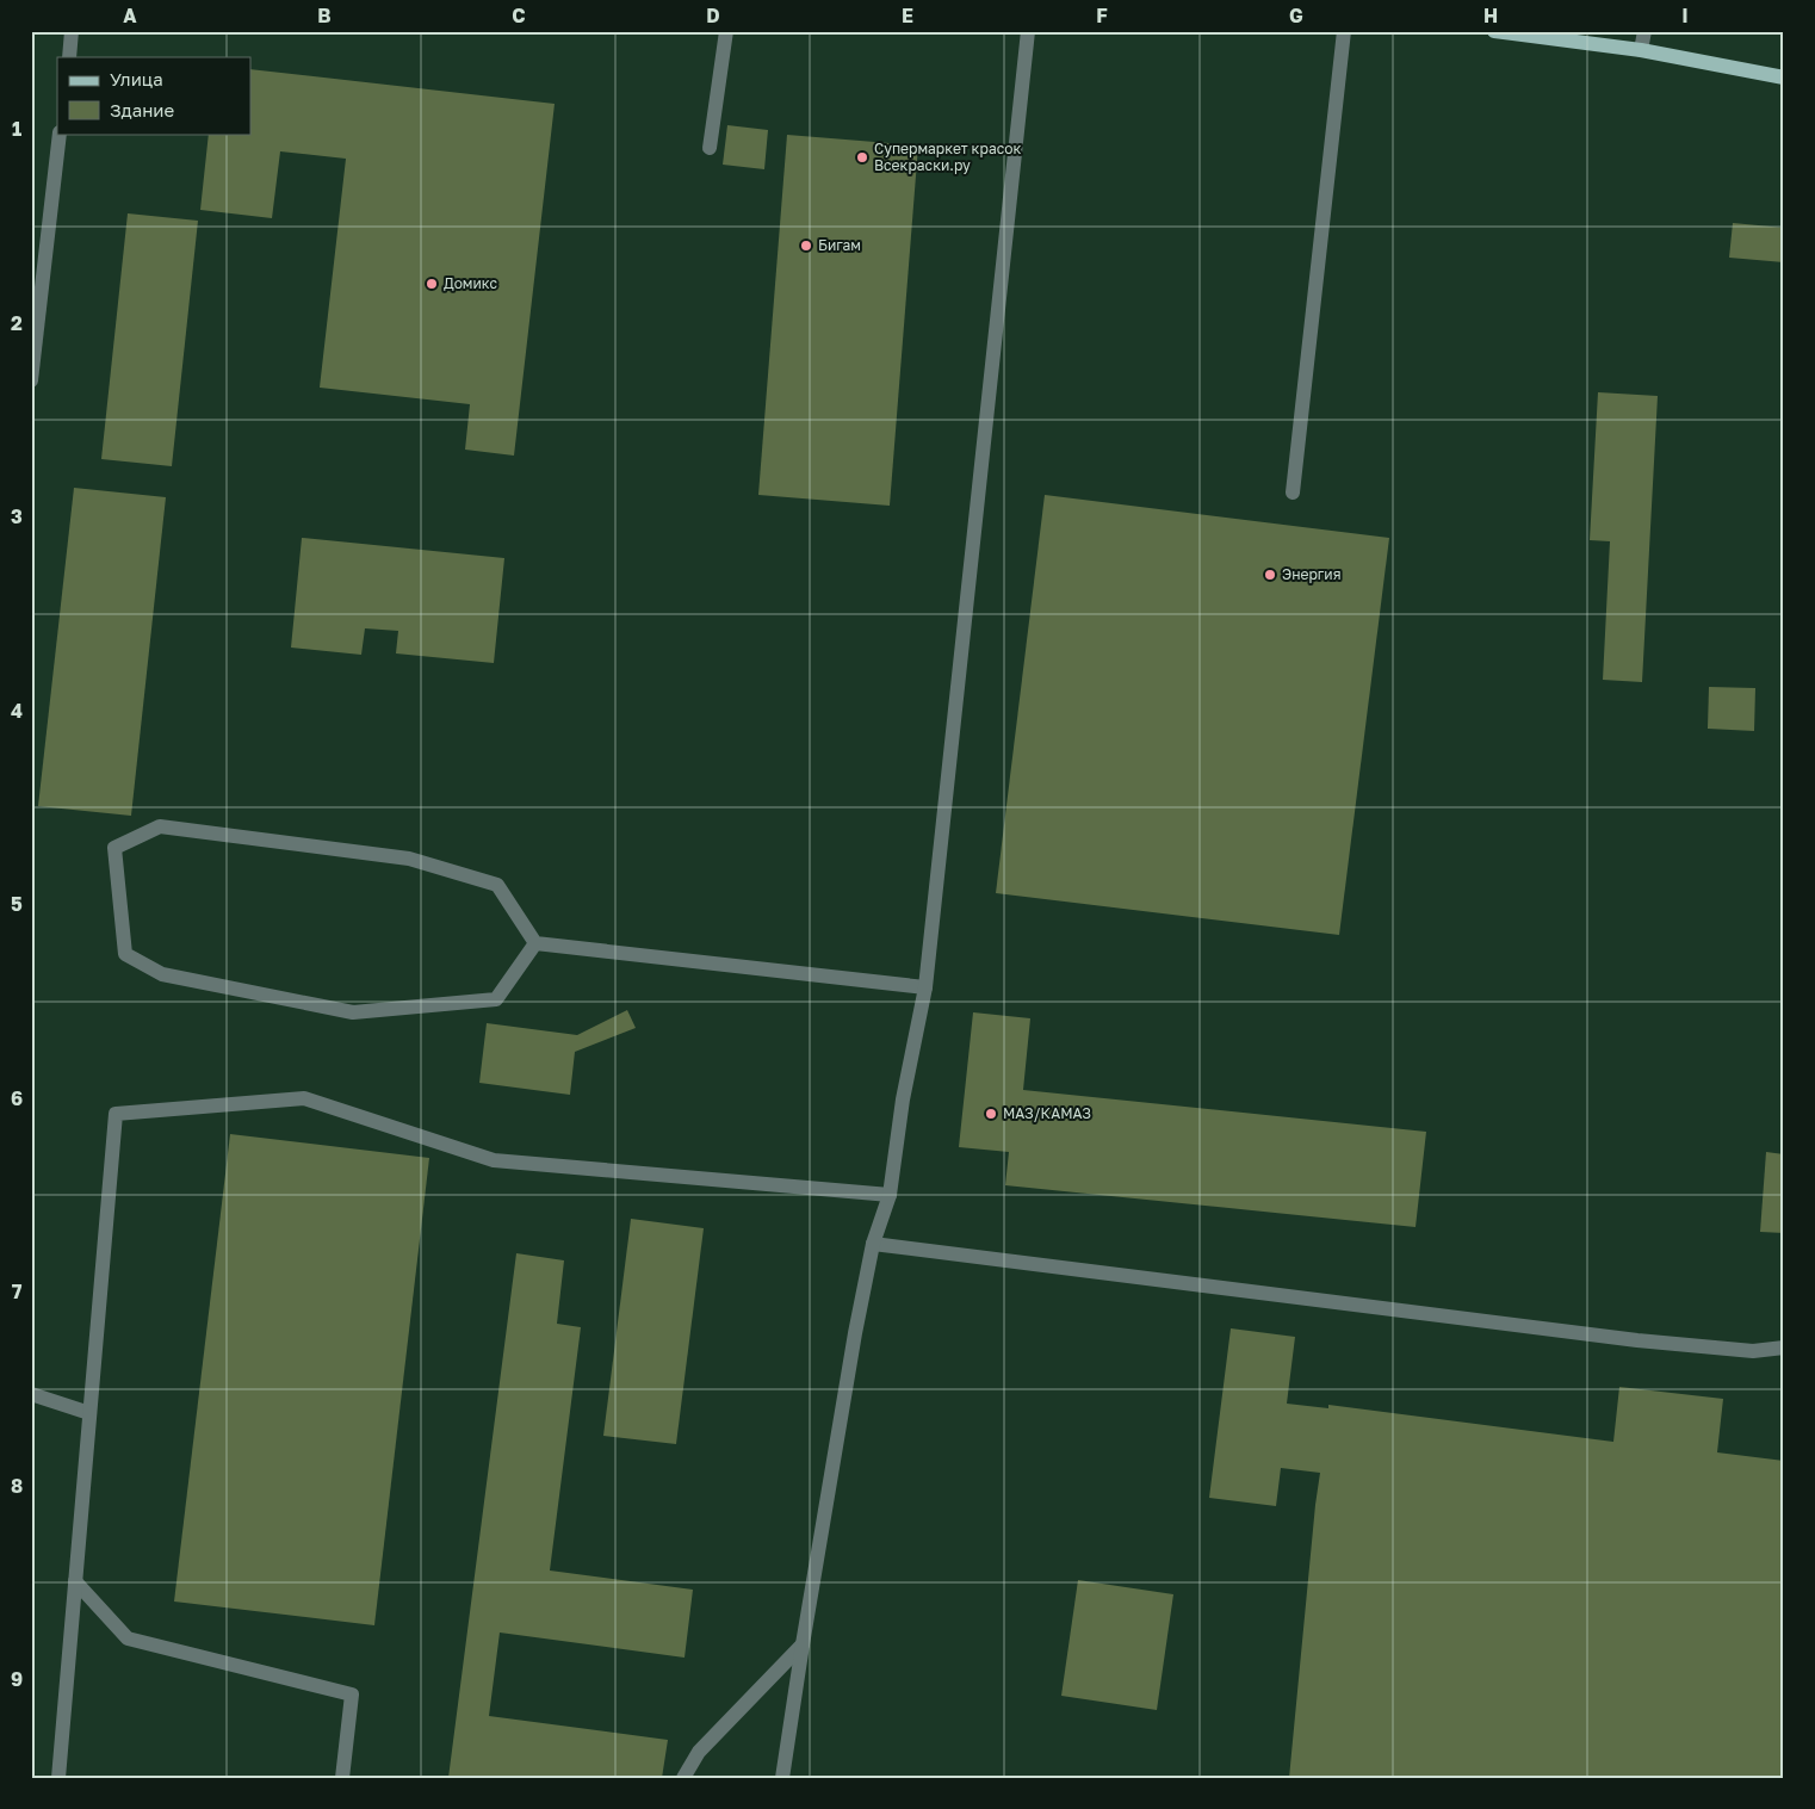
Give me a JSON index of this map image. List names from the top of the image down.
{
  "places": [
    "Супермаркет красок Всекраски.ру",
    "Бигам",
    "Домикс",
    "Энергия",
    "МАЗ/КАМАЗ"
  ],
  "legend": ["Улица", "Здание"],
  "grid": {
    "columns": [
      "A",
      "B",
      "C",
      "D",
      "E",
      "F",
      "G",
      "H",
      "I"
    ],
    "rows": [
      "1",
      "2",
      "3",
      "4",
      "5",
      "6",
      "7",
      "8",
      "9"
    ]
  }
}
